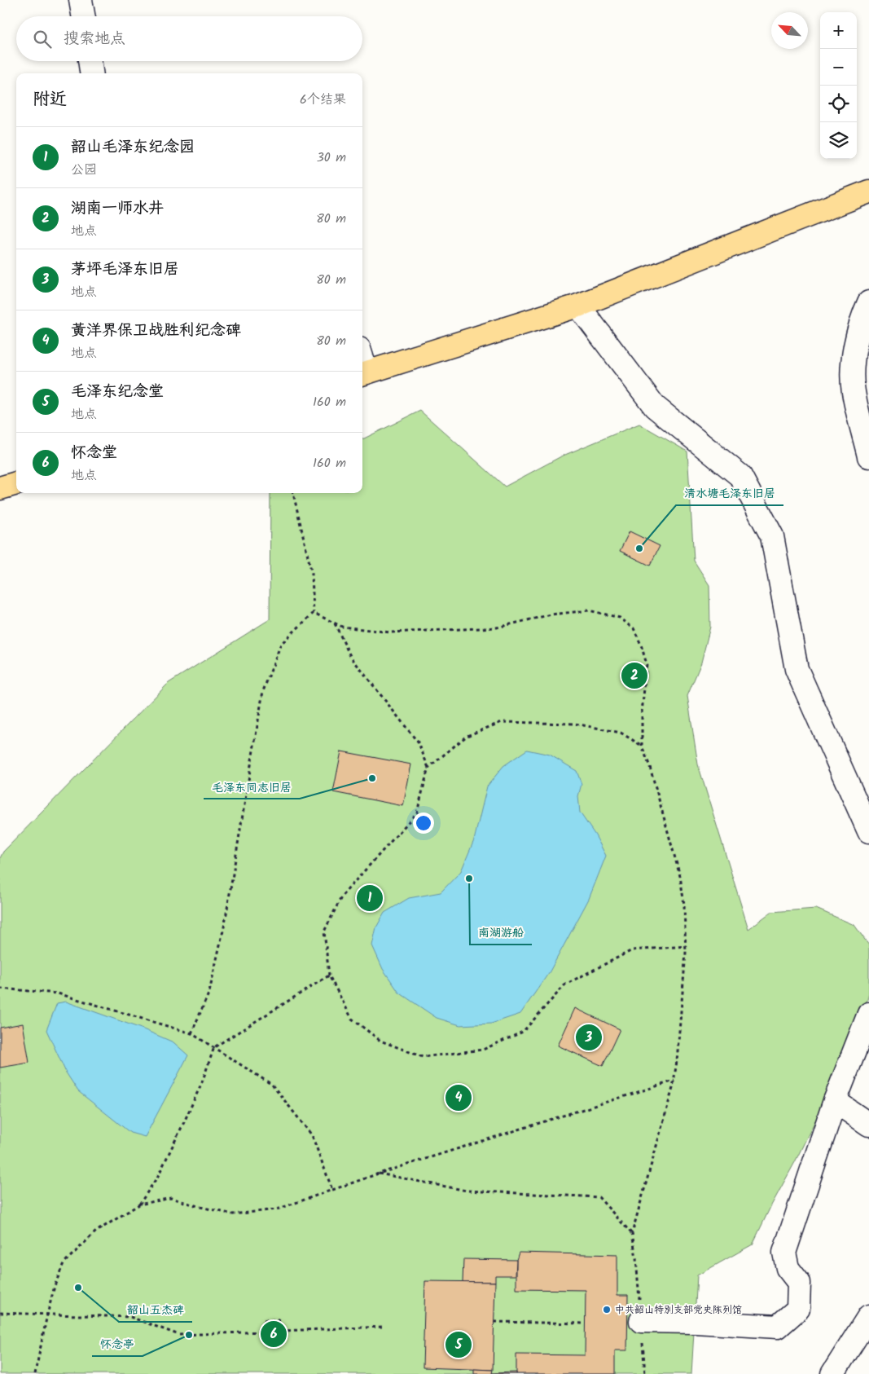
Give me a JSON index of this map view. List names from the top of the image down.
{
  "places": [
    "清水塘毛泽东旧居",
    "毛泽东同志旧居",
    "南湖游船",
    "韶山五杰碑",
    "中共韶山特别支部党史陈列馆",
    "怀念亭"
  ],
  "north": "top left",
  "page": {
    "map_buttons": ["+", "−"],
    "search": "搜索地点",
    "heading": ["附近", "6个结果"],
    "list": [
      {
        "mark": "1",
        "name": "韶山毛泽东纪念园",
        "note": "公园",
        "value": "30 m"
      },
      {
        "mark": "2",
        "name": "湖南一师水井",
        "note": "地点",
        "value": "80 m"
      },
      {
        "mark": "3",
        "name": "茅坪毛泽东旧居",
        "note": "地点",
        "value": "80 m"
      },
      {
        "mark": "4",
        "name": "黄洋界保卫战胜利纪念碑",
        "note": "地点",
        "value": "80 m"
      },
      {
        "mark": "5",
        "name": "毛泽东纪念堂",
        "note": "地点",
        "value": "160 m"
      },
      {
        "mark": "6",
        "name": "怀念堂",
        "note": "地点",
        "value": "160 m"
      }
    ],
    "pins": [
      "2",
      "1",
      "3",
      "4",
      "6",
      "5"
    ]
  }
}
